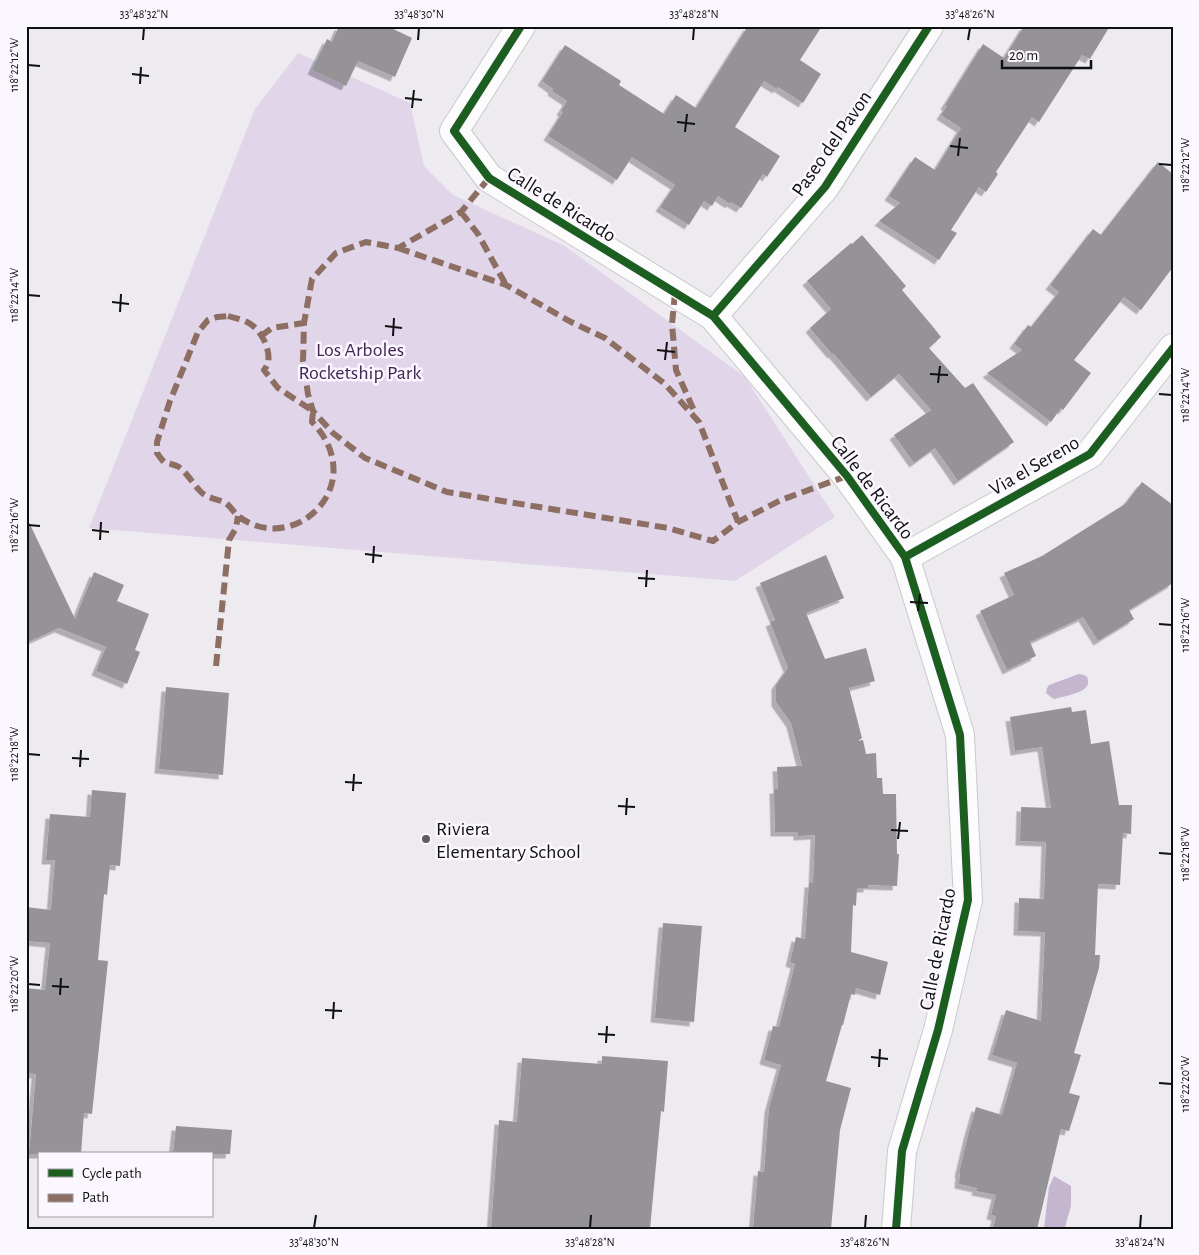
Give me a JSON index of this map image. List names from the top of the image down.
{
  "streets": {
    "street": ["Paseo del Pavon", "Calle de Ricardo", "Via el Sereno"]
  },
  "crossings": [
    ["Paseo del Pavon", "Calle de Ricardo"],
    ["Calle de Ricardo", "Via el Sereno"]
  ],
  "parks": ["Los Arboles Rocketship Park"],
  "places": ["Riviera Elementary School"],
  "legend": ["Cycle path", "Path"],
  "scale_bar": "20 m",
  "coordinates": [
    "33°48'32\"N",
    "33°48'30\"N",
    "33°48'28\"N",
    "33°48'26\"N",
    "118°22'12\"W",
    "118°22'14\"W",
    "118°22'16\"W",
    "118°22'18\"W",
    "118°22'20\"W",
    "33°48'24\"N"
  ]
}
